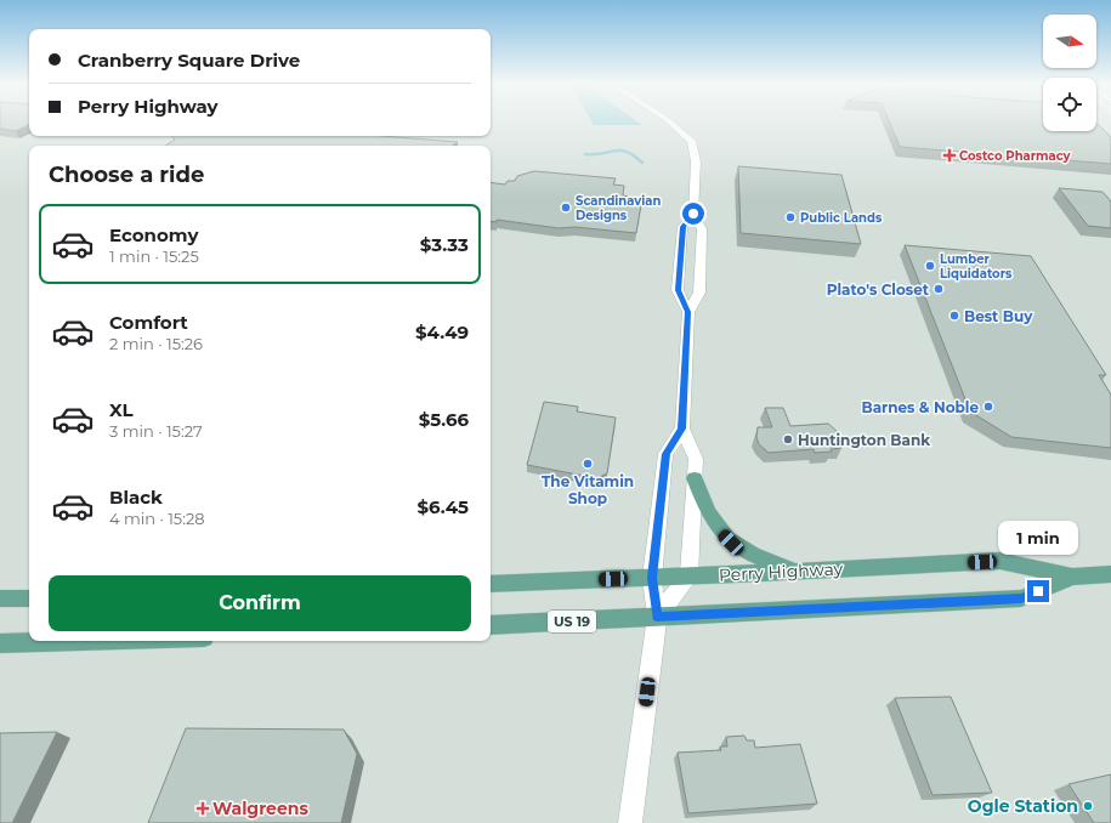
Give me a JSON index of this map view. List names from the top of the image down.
{
  "streets": {
    "main road": ["Perry Highway", "US 19"]
  },
  "places": {
    "health": ["Costco Pharmacy", "Walgreens"],
    "other": [
      "Scandinavian Designs",
      "Public Lands",
      "Lumber Liquidators",
      "Plato's Closet",
      "Best Buy",
      "Barnes & Noble",
      "Huntington Bank",
      "The Vitamin Shop",
      "Ogle Station"
    ]
  },
  "north": "right",
  "page": {
    "banner": ["Cranberry Square Drive", "Perry Highway"],
    "heading": "Choose a ride",
    "list": [
      {
        "name": "Economy",
        "note": "1 min · 15:25",
        "value": "$3.33"
      },
      {
        "name": "Comfort",
        "note": "2 min · 15:26",
        "value": "$4.49"
      },
      {
        "name": "XL",
        "note": "3 min · 15:27",
        "value": "$5.66"
      },
      {
        "name": "Black",
        "note": "4 min · 15:28",
        "value": "$6.45"
      }
    ],
    "bubble": "1 min",
    "buttons": "Confirm"
  }
}
